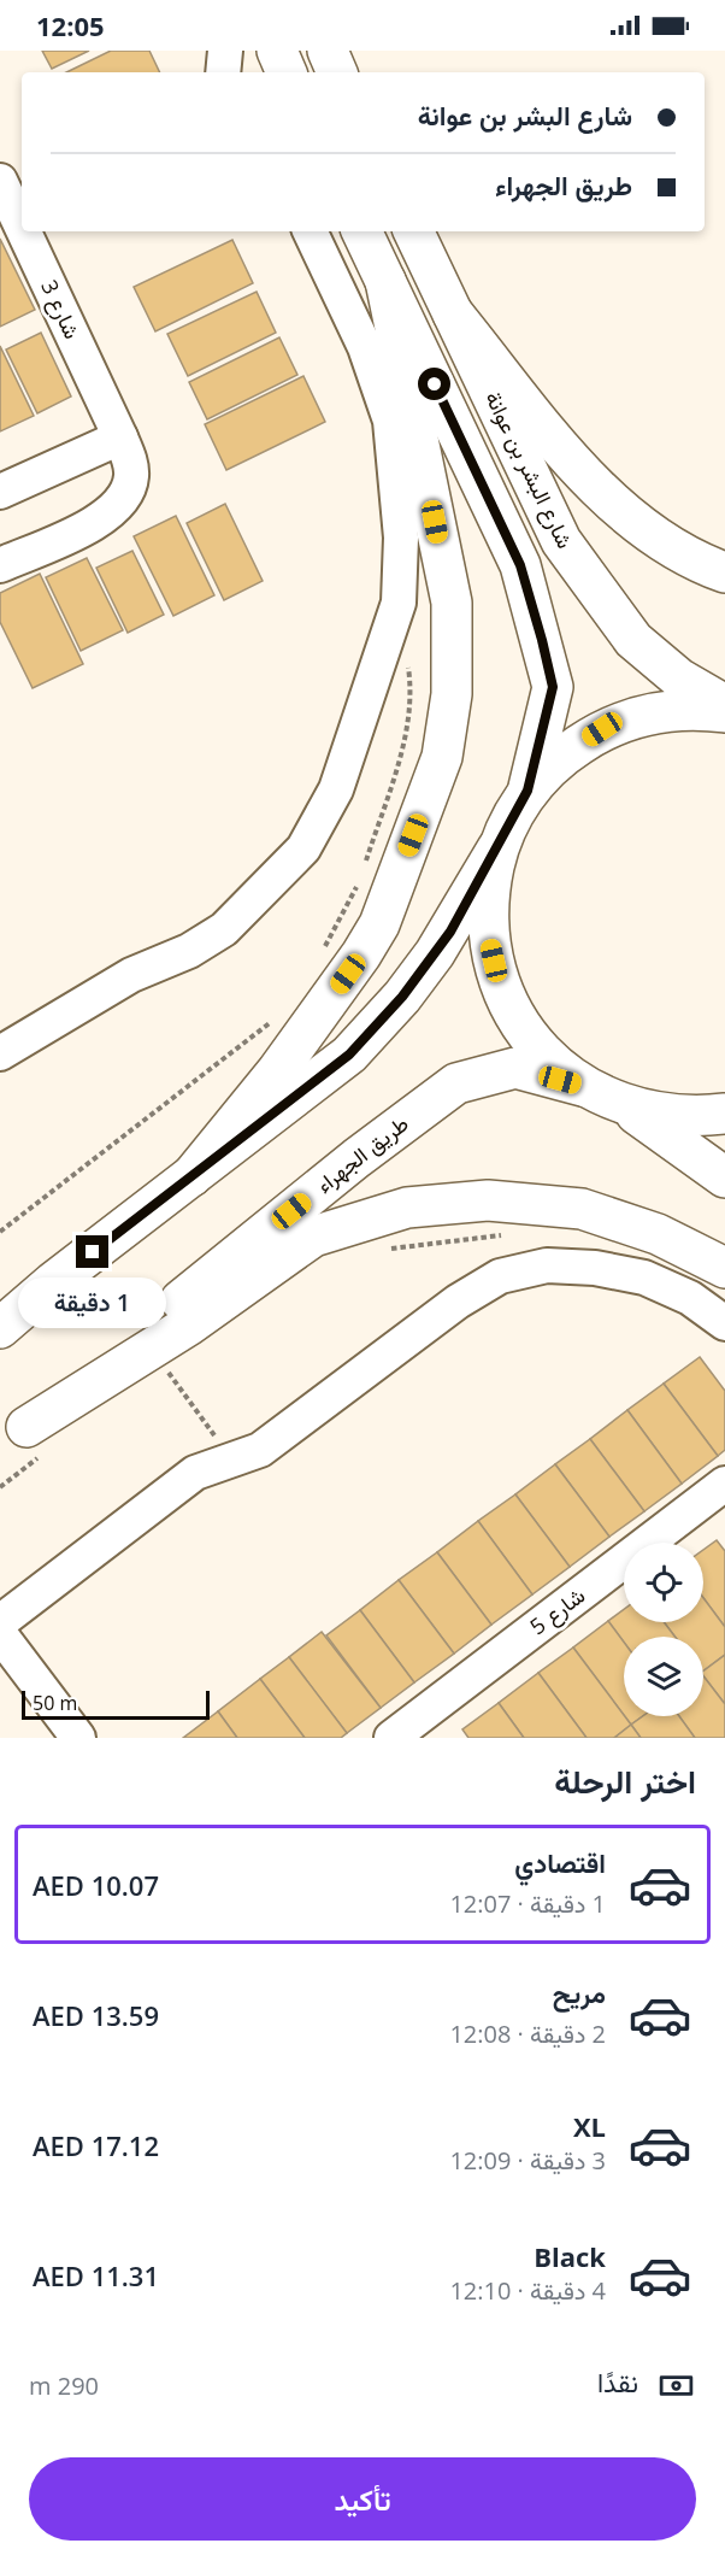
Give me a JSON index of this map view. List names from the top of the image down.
{
  "streets": {
    "main road": ["شارع البشر بن عوانة", "طريق الجهراء"],
    "street": ["شارع 3", "شارع 5"]
  },
  "scale_bar": "50 m",
  "page": {
    "status": "12:05",
    "banner": ["شارع البشر بن عوانة", "طريق الجهراء"],
    "bubble": "1 دقيقة",
    "scale": "50 m",
    "heading": "اختر الرحلة",
    "list": [
      {
        "name": "اقتصادي",
        "note": "1 دقيقة · 12:07",
        "value": "AED 10.07"
      },
      {
        "name": "مريح",
        "note": "2 دقيقة · 12:08",
        "value": "AED 13.59"
      },
      {
        "name": "XL",
        "note": "3 دقيقة · 12:09",
        "value": "AED 17.12"
      },
      {
        "name": "Black",
        "note": "4 دقيقة · 12:10",
        "value": "AED 11.31"
      }
    ],
    "pay": ["نقدًا", "290 m"],
    "buttons": "تأكيد"
  }
}
